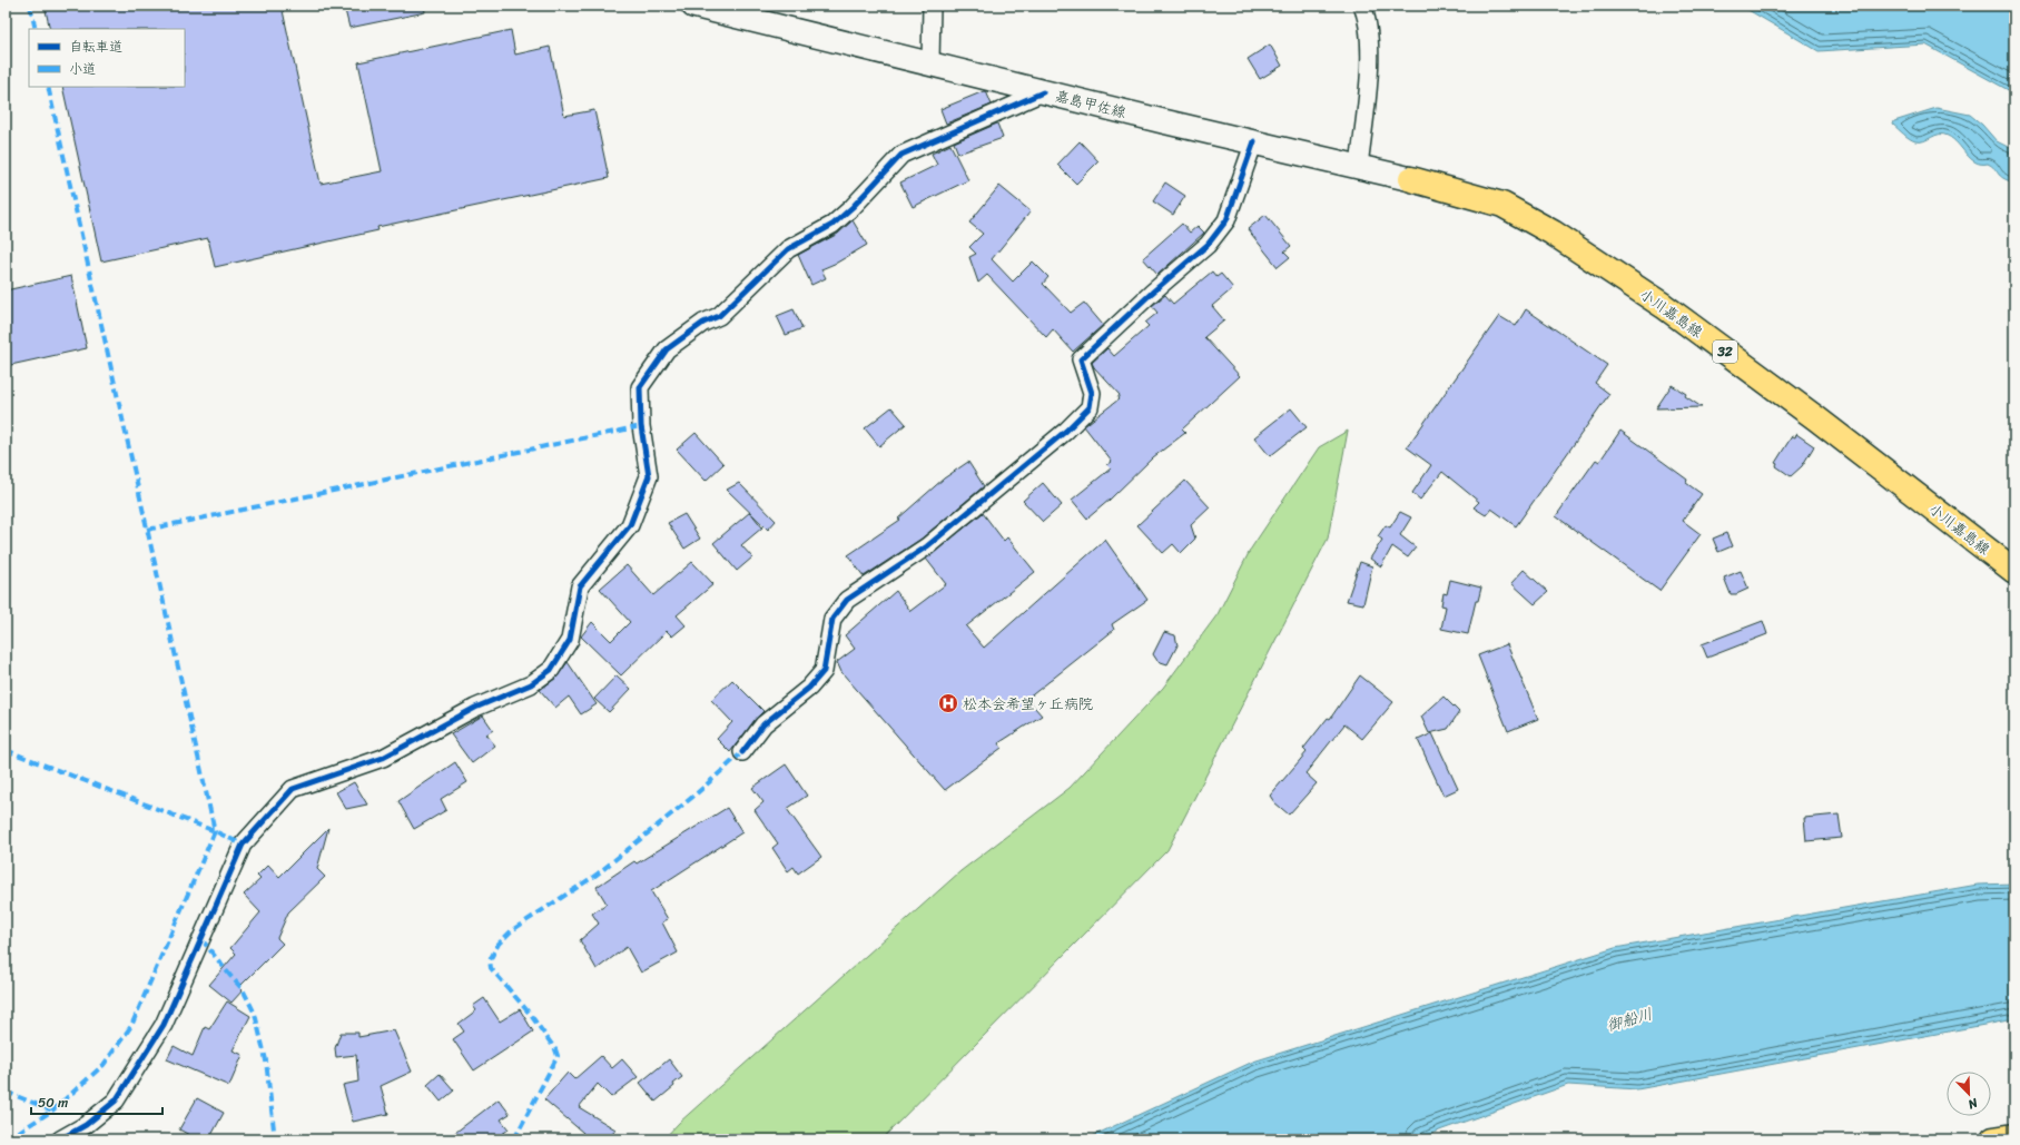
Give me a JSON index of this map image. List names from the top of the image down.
{
  "streets": {
    "main road": ["嘉島甲佐線", "小川嘉島線", "32"]
  },
  "crossings": [
    ["嘉島甲佐線", "小川嘉島線"]
  ],
  "water": ["御船川"],
  "places": {
    "hospital": ["松本会希望ヶ丘病院"]
  },
  "legend": ["自転車道", "小道"],
  "scale_bar": "50 m",
  "north": "bottom right"
}
